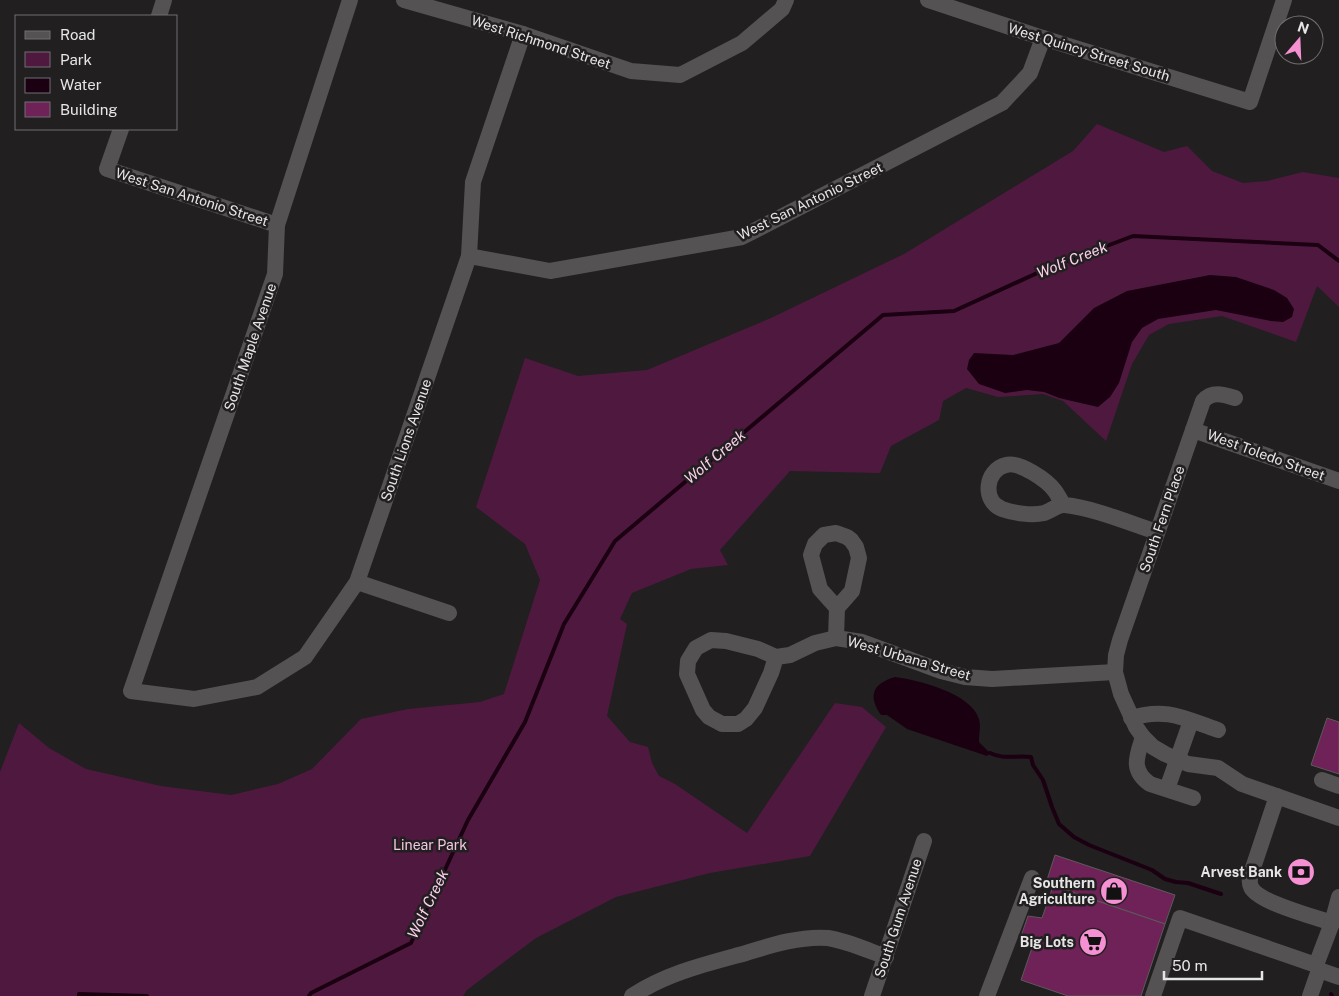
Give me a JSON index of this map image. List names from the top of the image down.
{
  "streets": {
    "street": [
      "West Richmond Street",
      "West Quincy Street South",
      "West San Antonio Street",
      "South Maple Avenue",
      "South Lions Avenue",
      "West Toledo Street",
      "South Fern Place",
      "West Urbana Street",
      "South Gum Avenue"
    ]
  },
  "crossings": [
    ["West Richmond Street", "South Lions Avenue"],
    ["West Quincy Street South", "West San Antonio Street"],
    ["West San Antonio Street", "South Maple Avenue"],
    ["West San Antonio Street", "South Lions Avenue"],
    ["South Maple Avenue", "South Lions Avenue"],
    ["West Toledo Street", "South Fern Place"],
    ["South Fern Place", "West Urbana Street"]
  ],
  "water": ["Wolf Creek"],
  "parks": ["Linear Park"],
  "places": {
    "bank": ["Arvest Bank"],
    "shop": ["Southern Agriculture"],
    "supermarket": ["Big Lots"]
  },
  "legend": [
    "Road",
    "Park",
    "Water",
    "Building"
  ],
  "scale_bar": "50 m",
  "north": "top"
}
